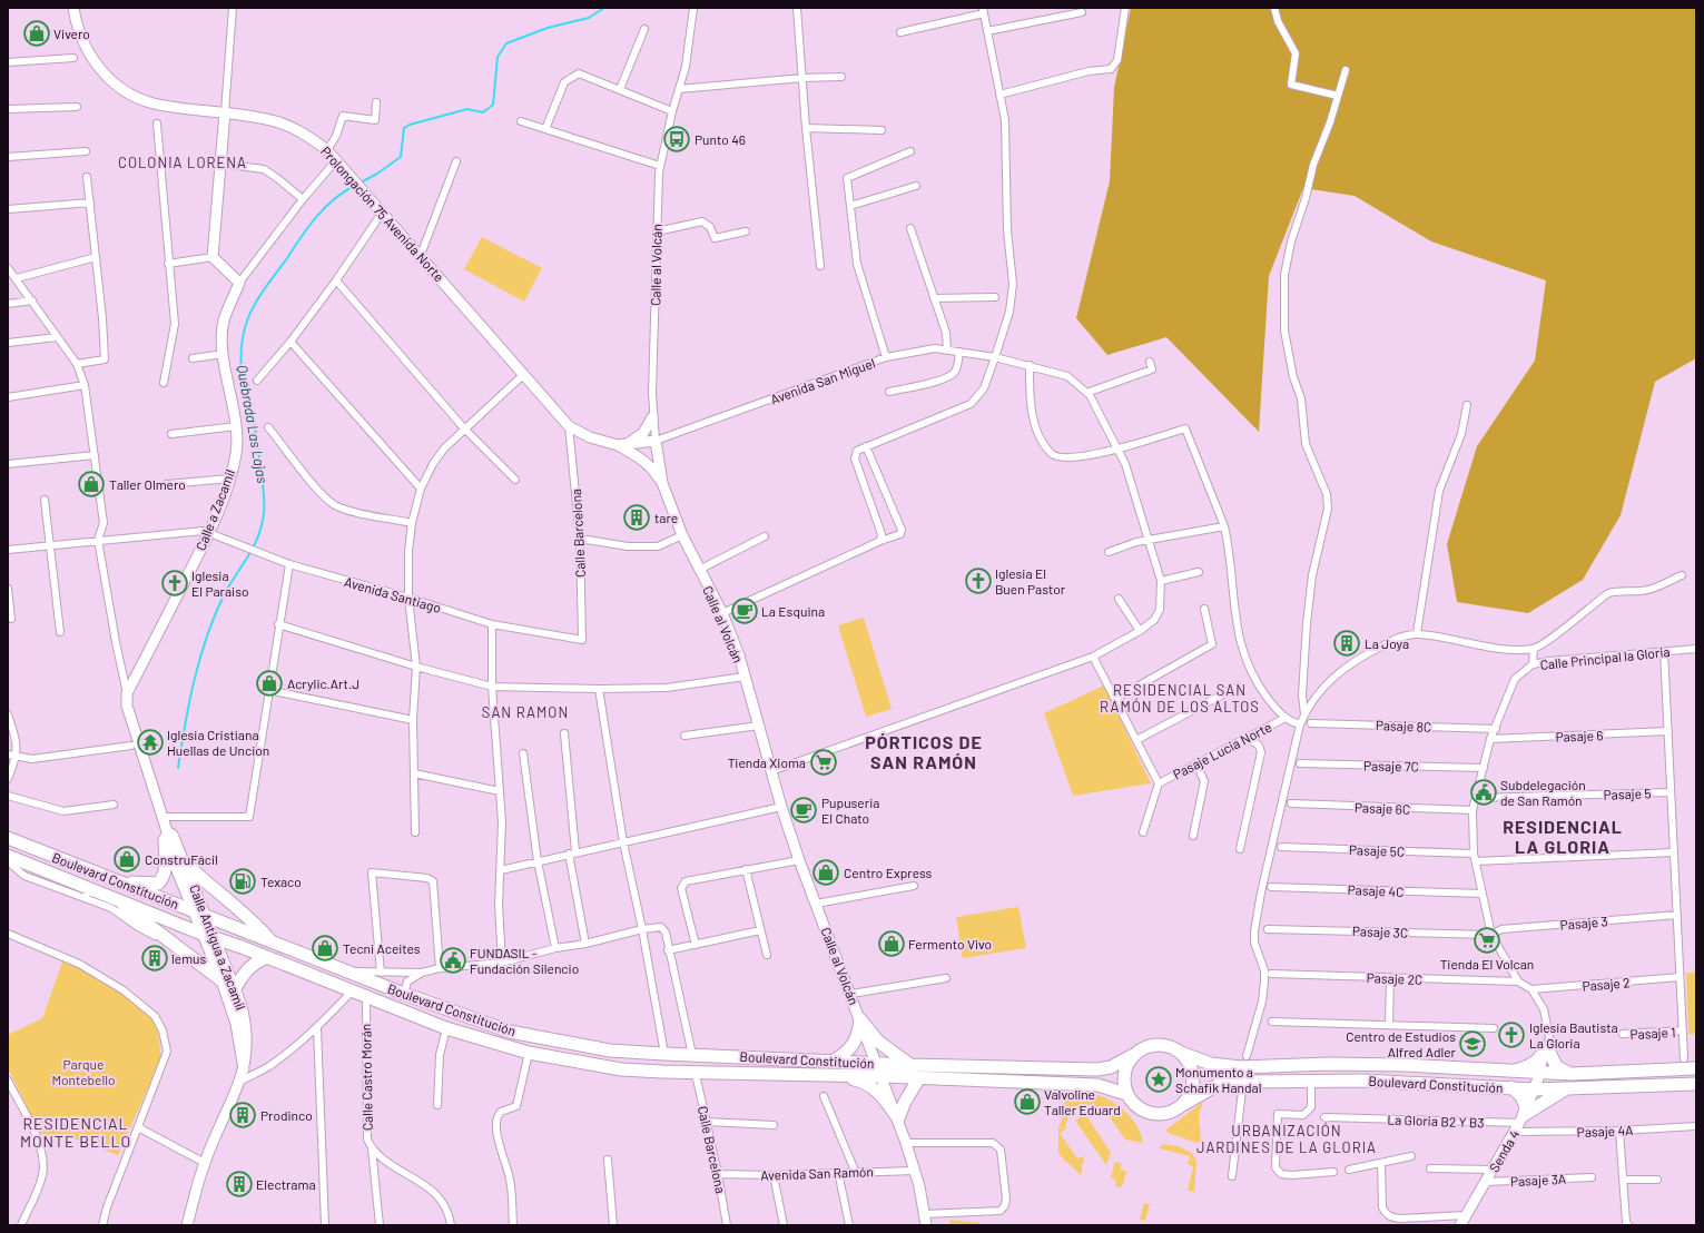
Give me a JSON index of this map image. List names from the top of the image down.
{
  "streets": {
    "highway": ["Boulevard Constitución"],
    "main road": [
      "Prolongación 75 Avenida Norte",
      "Calle al Volcán",
      "Calle a Zacamil",
      "Calle Antigua a Zacamil",
      "Senda 4"
    ],
    "street": [
      "Avenida San Miguel",
      "Calle Barcelona",
      "Avenida Santiago",
      "Calle Principal la Gloria",
      "Pasaje 8C",
      "Pasaje 6",
      "Pasaje Lucia Norte",
      "Pasaje 7C",
      "Pasaje 5",
      "Pasaje 6C",
      "Pasaje 5C",
      "Pasaje 4C",
      "Pasaje 3",
      "Pasaje 3C",
      "Pasaje 2C",
      "Pasaje 2",
      "Pasaje 1",
      "Calle Castro Morán",
      "La Gloria B2 Y B3",
      "Pasaje 4A",
      "Avenida San Ramón",
      "Pasaje 3A"
    ]
  },
  "crossings": [
    ["Prolongación 75 Avenida Norte", "Calle al Volcán"],
    ["Prolongación 75 Avenida Norte", "Avenida San Miguel"],
    ["Prolongación 75 Avenida Norte", "Calle Barcelona"],
    ["Calle al Volcán", "Avenida San Miguel"],
    ["Calle al Volcán", "Boulevard Constitución"],
    ["Calle al Volcán", "Avenida San Ramón"],
    ["Calle a Zacamil", "Avenida Santiago"],
    ["Calle a Zacamil", "Calle Antigua a Zacamil"],
    ["Calle Barcelona", "Avenida Santiago"],
    ["Calle Barcelona", "Boulevard Constitución"],
    ["Calle Barcelona", "Avenida San Ramón"],
    ["Calle Principal la Gloria", "Pasaje 8C"],
    ["Calle Principal la Gloria", "Pasaje 6"],
    ["Calle Principal la Gloria", "Pasaje 7C"],
    ["Calle Principal la Gloria", "Pasaje 5"],
    ["Calle Principal la Gloria", "Pasaje 6C"],
    ["Calle Principal la Gloria", "Pasaje 5C"],
    ["Calle Principal la Gloria", "Boulevard Constitución"],
    ["Calle Principal la Gloria", "Pasaje 4C"],
    ["Calle Principal la Gloria", "Pasaje 3"],
    ["Calle Principal la Gloria", "Pasaje 3C"],
    ["Calle Principal la Gloria", "Pasaje 2C"],
    ["Calle Principal la Gloria", "Pasaje 2"],
    ["Calle Principal la Gloria", "Senda 4"],
    ["Boulevard Constitución", "Calle Antigua a Zacamil"],
    ["Boulevard Constitución", "Calle Castro Morán"],
    ["Boulevard Constitución", "Senda 4"],
    ["Pasaje 3", "Pasaje 3C"],
    ["La Gloria B2 Y B3", "Senda 4"],
    ["Pasaje 4A", "Senda 4"],
    ["Senda 4", "Pasaje 3A"]
  ],
  "districts": [
    "COLONIA LORENA",
    "RESIDENCIAL SAN RAMÓN DE LOS ALTOS",
    "SAN RAMON",
    "PÓRTICOS DE SAN RAMÓN",
    "RESIDENCIAL LA GLORIA",
    "RESIDENCIAL MONTE BELLO",
    "URBANIZACIÓN JARDINES DE LA GLORIA"
  ],
  "water": ["Quebrada Las Lajas"],
  "parks": ["Parque Montebello"],
  "places": {
    "shop": [
      "Vivero",
      "Taller Olmero",
      "Acrylic.Art.J",
      "ConstruFácil",
      "Centro Express",
      "Fermento Vivo",
      "Tecni Aceites",
      "Valvoline Taller Eduard"
    ],
    "bus stop": ["Punto 46"],
    "building": [
      "tare",
      "La Joya",
      "lemus",
      "Prodinco",
      "Electrama"
    ],
    "church": ["Iglesia El Buen Pastor", "Iglesia El Paraiso", "Iglesia Bautista La Gloria"],
    "cafe": ["La Esquina", "Pupuseria El Chato"],
    "temple": ["Iglesia Cristiana Huellas de Uncion"],
    "supermarket": ["Tienda Xioma", "Tienda El Volcan"],
    "public building": ["Subdelegación de San Ramón", "FUNDASIL - Fundación Silencio"],
    "fuel station": ["Texaco"],
    "school or university": ["Centro de Estudios Alfred Adler"],
    "place": ["Monumento a Schafik Handal"]
  }
}
